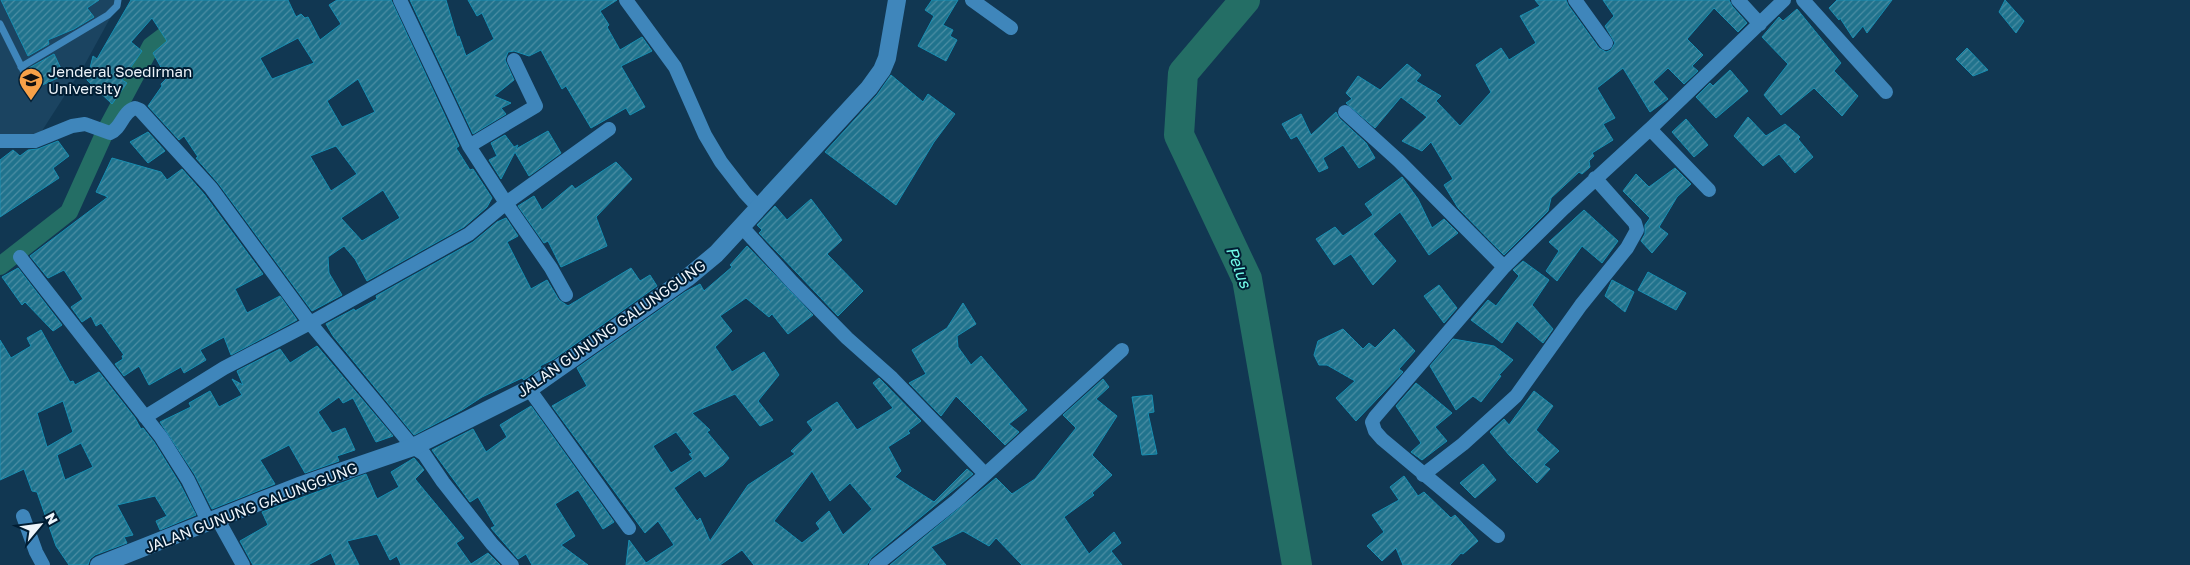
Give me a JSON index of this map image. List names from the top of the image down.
{
  "streets": {
    "street": ["JALAN GUNUNG GALUNGGUNG"]
  },
  "water": ["Pelus"],
  "places": {
    "school or university": ["Jenderal Soedirman University"]
  },
  "north": "top right"
}
